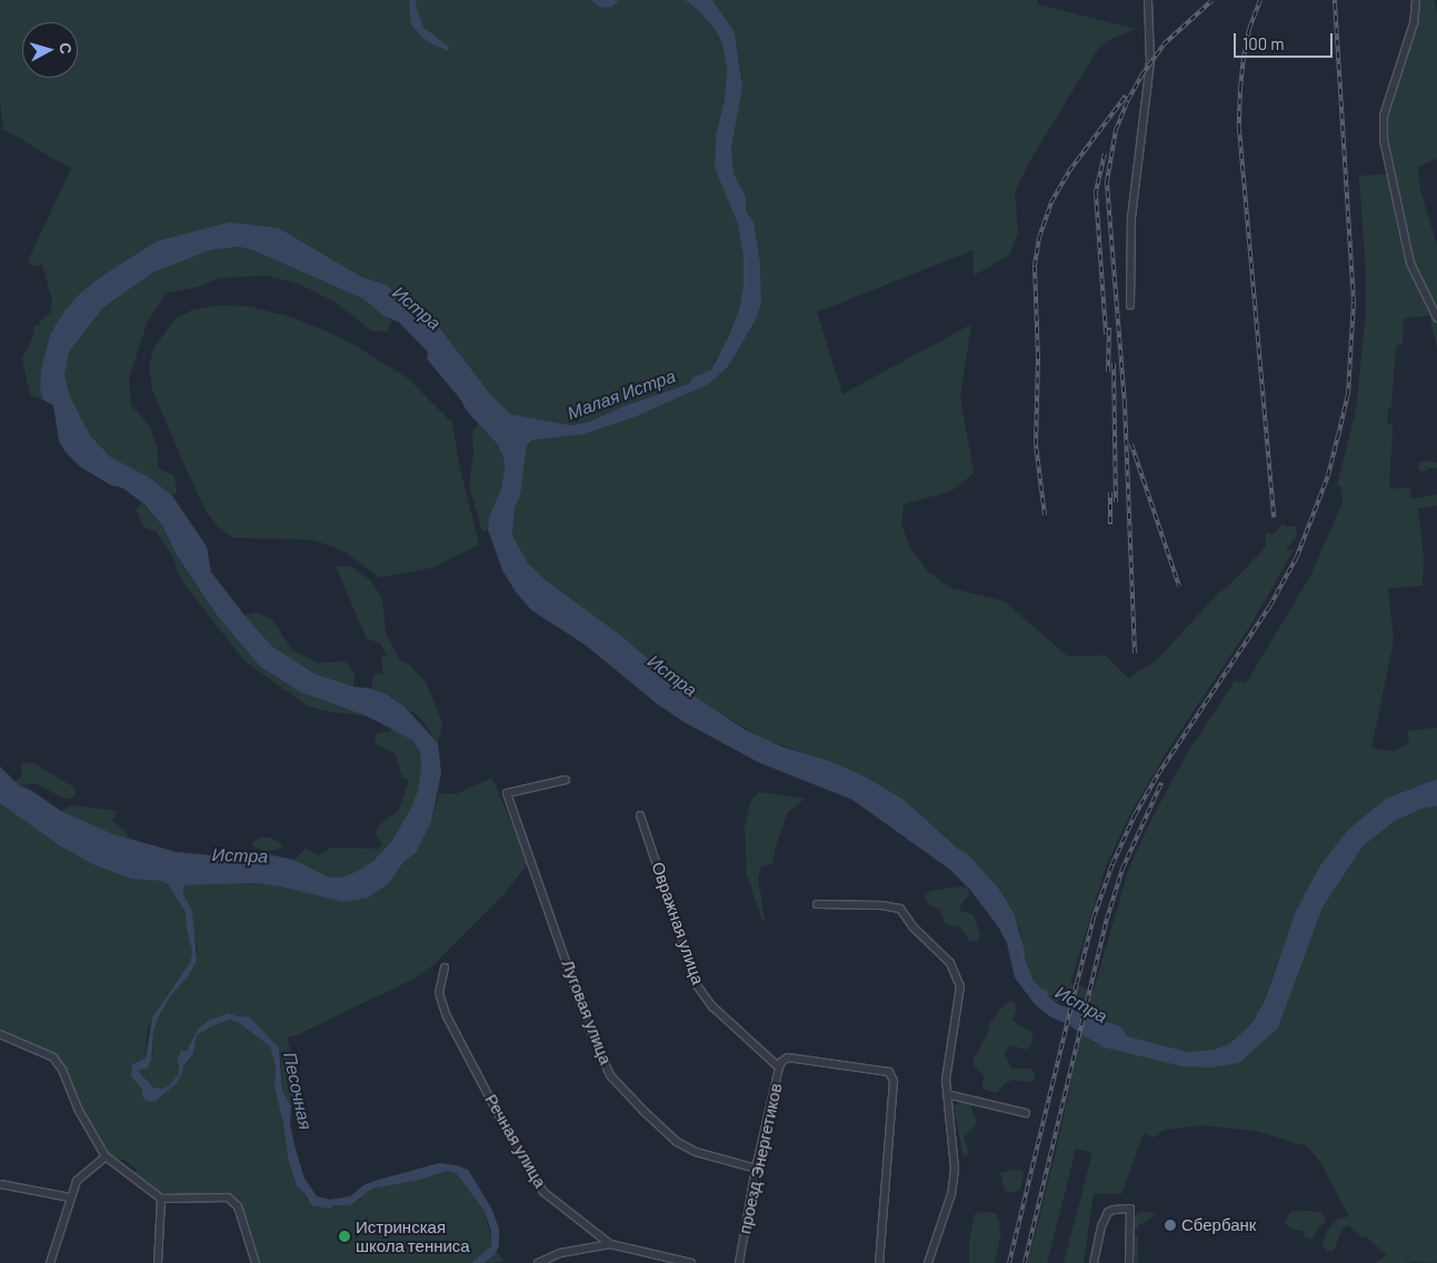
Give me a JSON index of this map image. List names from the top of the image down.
{
  "streets": {
    "street": [
      "Овражная улица",
      "Луговая улица",
      "Речная улица",
      "проезд Энергетиков"
    ]
  },
  "crossings": [
    ["Овражная улица", "проезд Энергетиков"],
    ["Луговая улица", "проезд Энергетиков"]
  ],
  "water": ["Истра", "Малая Истра", "Песочная"],
  "places": ["Сбербанк", "Истринская школа тенниса"],
  "scale_bar": "100 m",
  "north": "right"
}
